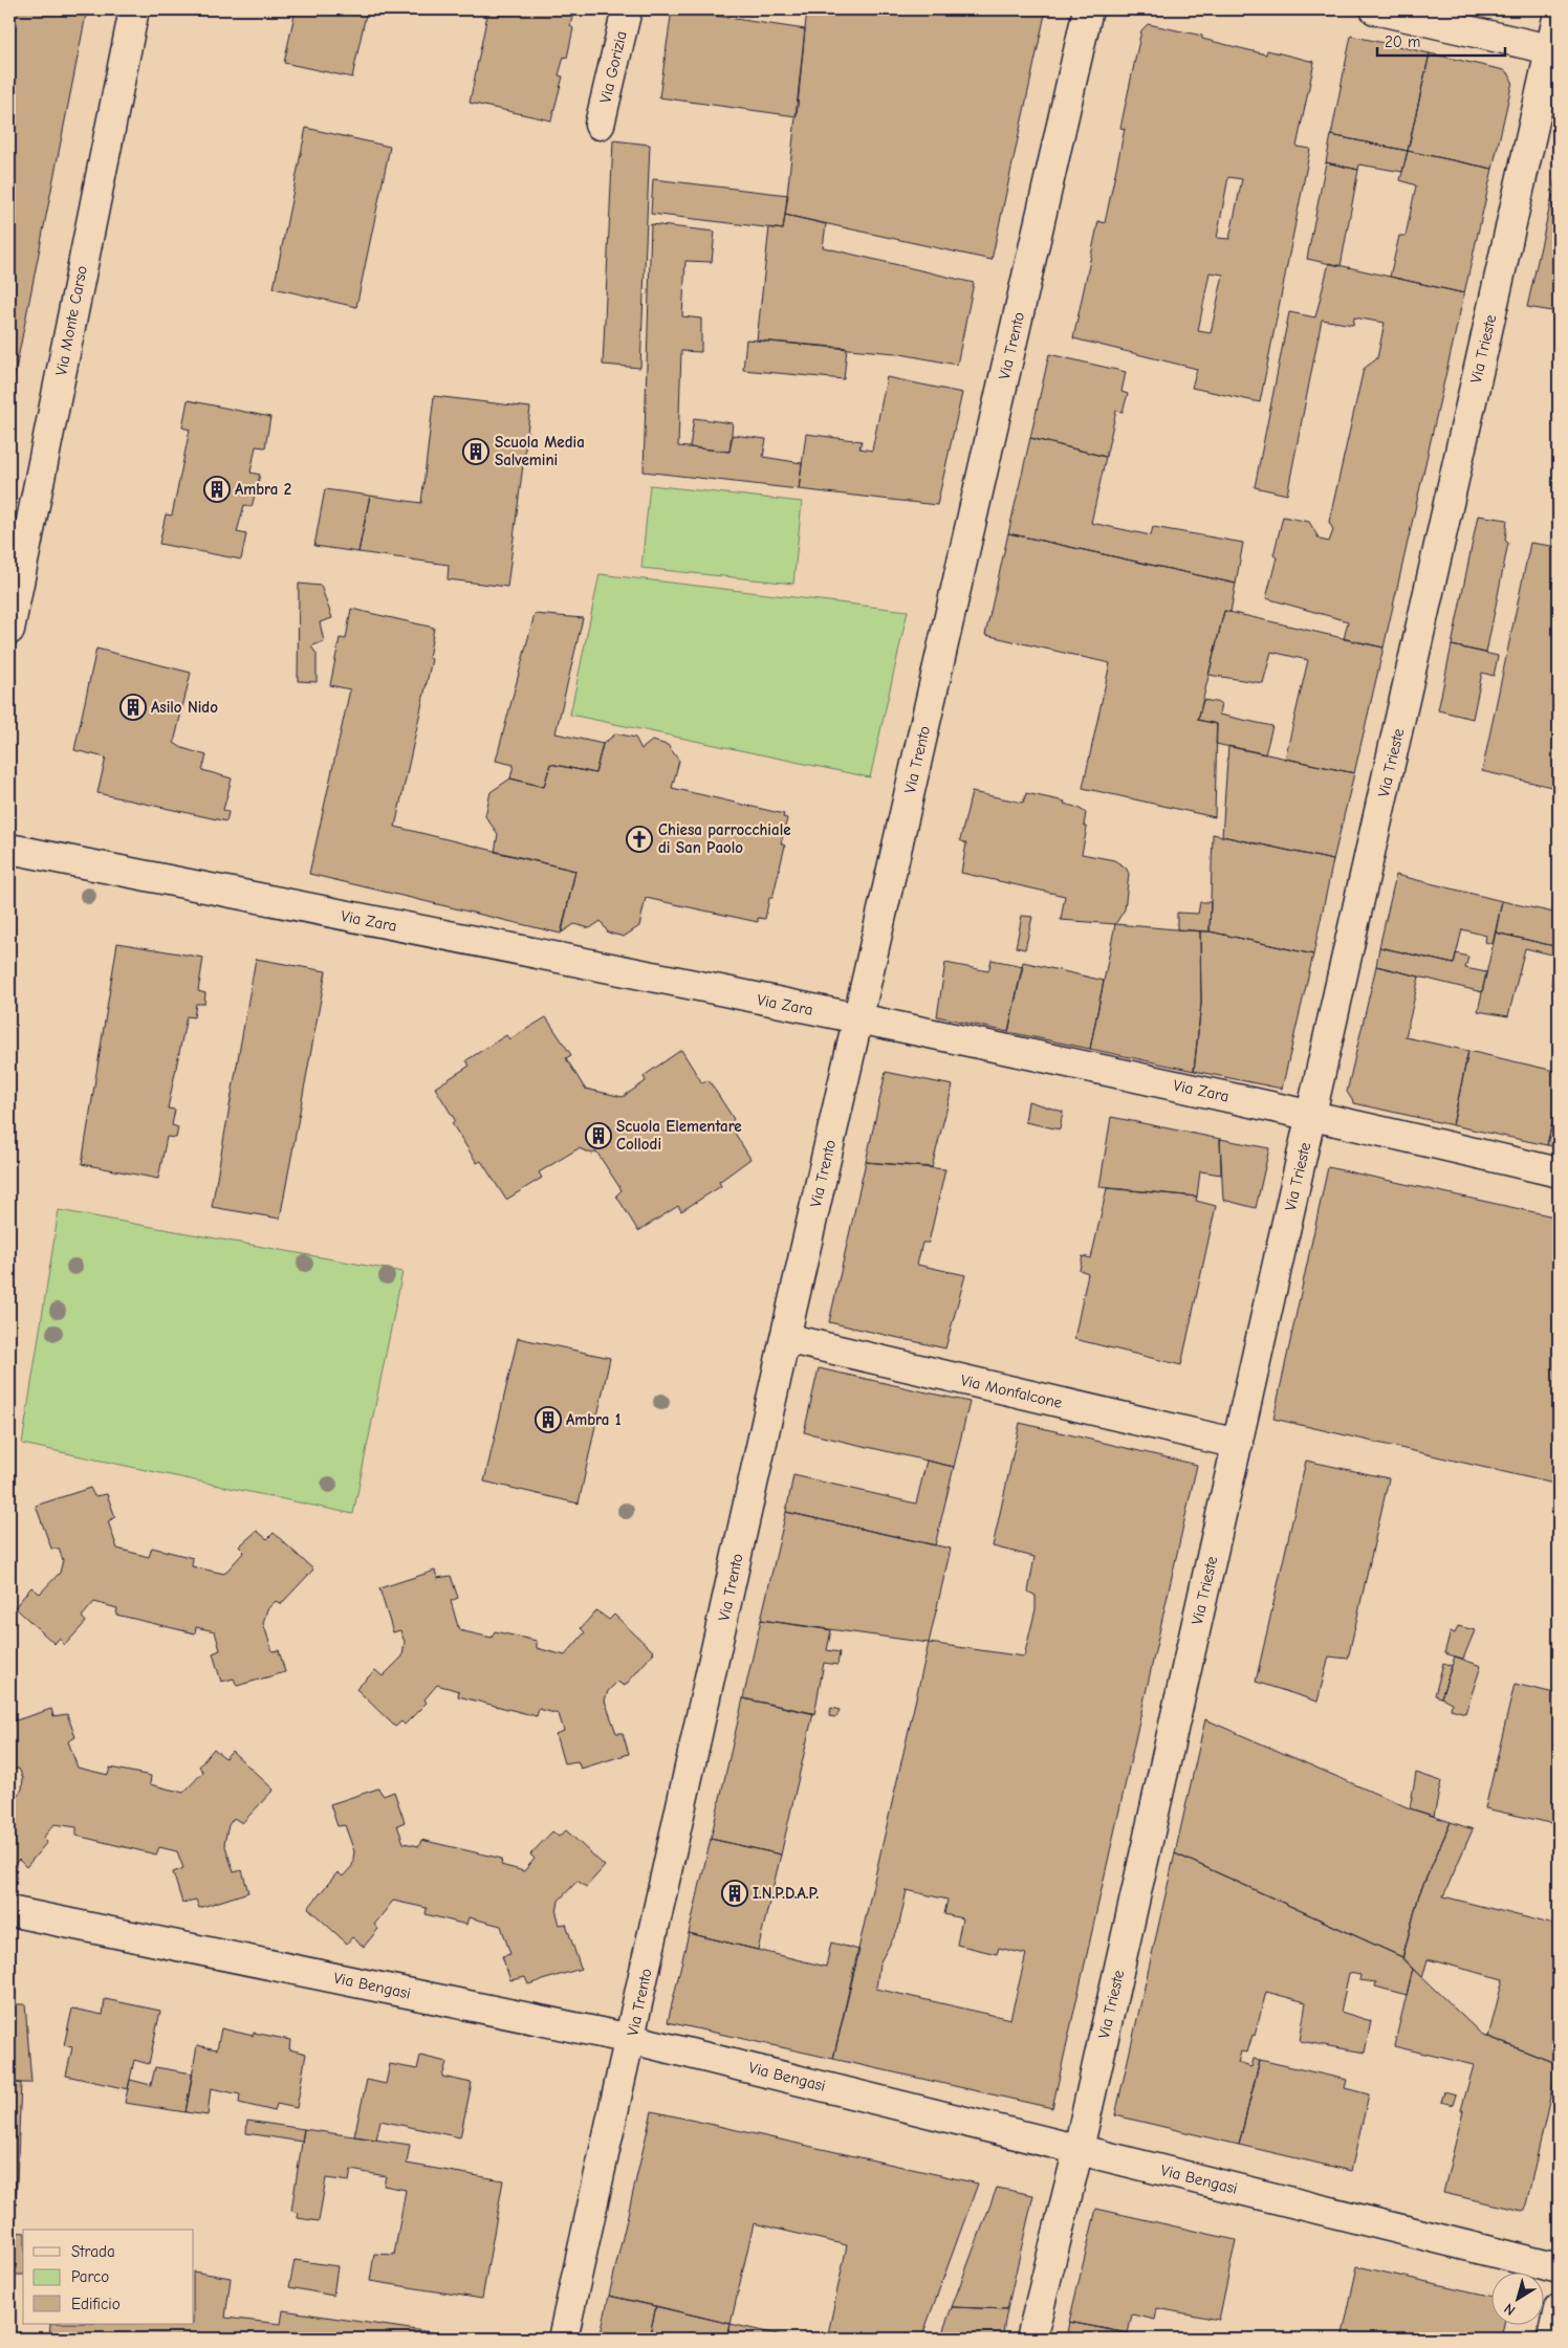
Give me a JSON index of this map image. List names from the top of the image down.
{
  "streets": {
    "street": [
      "Via Gorizia",
      "Via Monte Carso",
      "Via Trento",
      "Via Trieste",
      "Via Zara",
      "Via Monfalcone",
      "Via Bengasi"
    ]
  },
  "crossings": [
    ["Via Trento", "Via Zara"],
    ["Via Trento", "Via Monfalcone"],
    ["Via Trento", "Via Bengasi"],
    ["Via Trieste", "Via Zara"],
    ["Via Trieste", "Via Monfalcone"],
    ["Via Trieste", "Via Bengasi"]
  ],
  "places": {
    "building": [
      "Scuola Media Salvemini",
      "Ambra 2",
      "Asilo Nido",
      "Scuola Elementare Collodi",
      "Ambra 1",
      "I.N.P.D.A.P."
    ],
    "church": ["Chiesa parrocchiale di San Paolo"]
  },
  "legend": ["Strada", "Parco", "Edificio"],
  "scale_bar": "20 m",
  "north": "bottom left"
}
